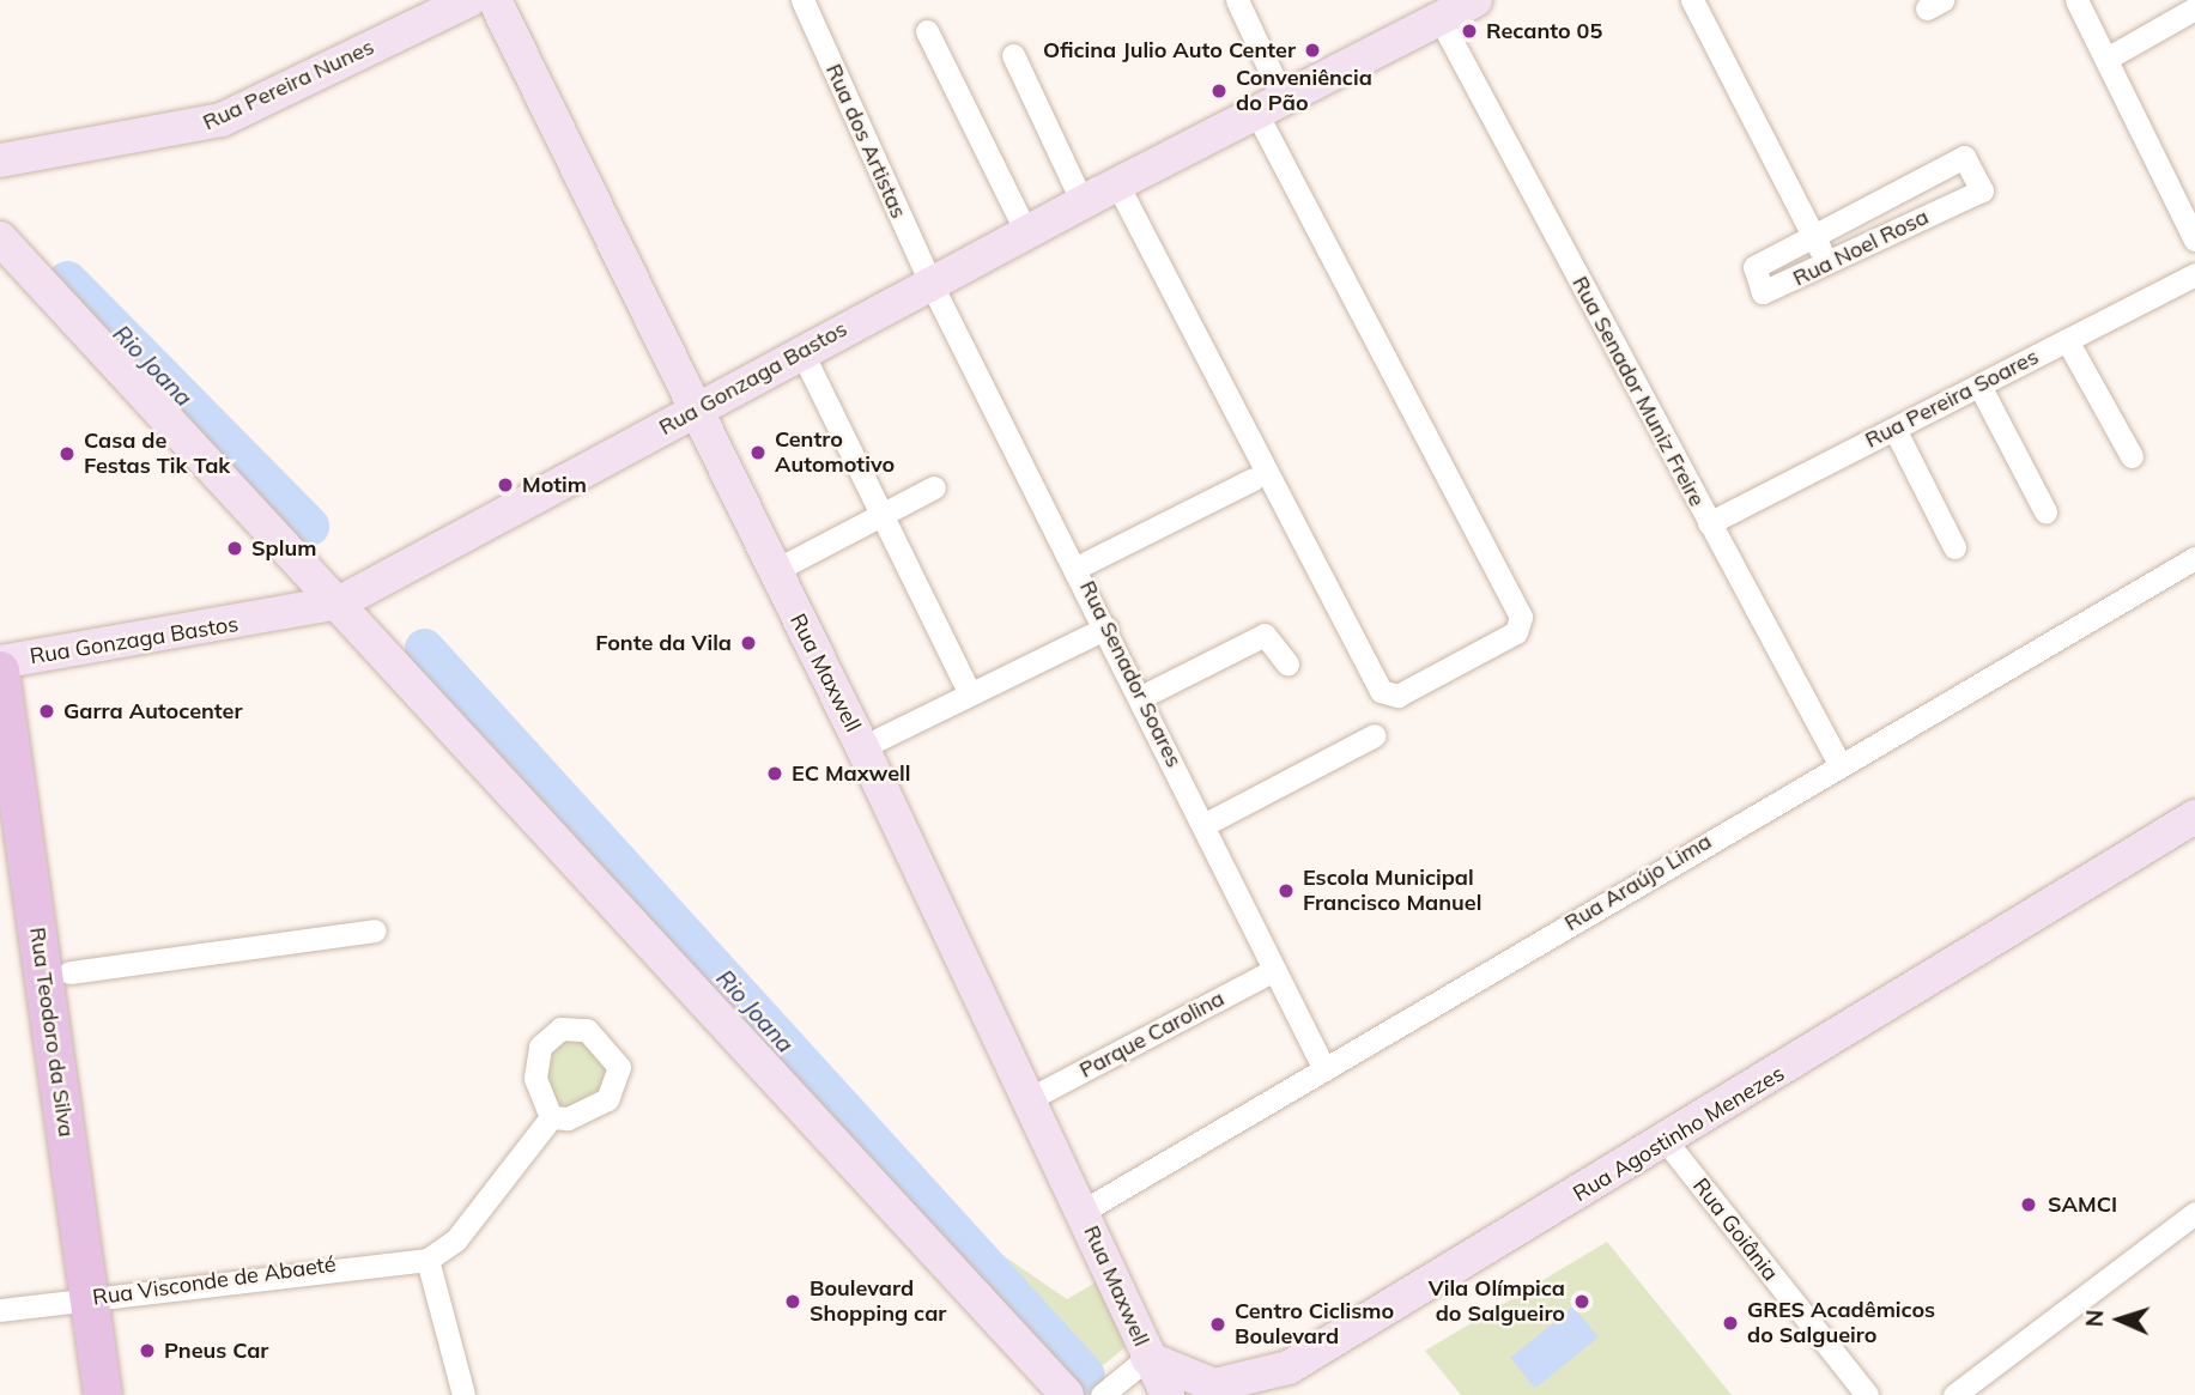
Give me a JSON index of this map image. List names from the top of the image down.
{
  "streets": {
    "main road": [
      "Rua Pereira Nunes",
      "Rua Gonzaga Bastos",
      "Rua Maxwell",
      "Rua Teodoro da Silva",
      "Rua Agostinho Menezes"
    ],
    "street": [
      "Rua dos Artistas",
      "Rua Noel Rosa",
      "Rua Senador Muniz Freire",
      "Rua Pereira Soares",
      "Rua Senador Soares",
      "Rua Araújo Lima",
      "Parque Carolina",
      "Rua Goiânia",
      "Rua Visconde de Abaeté"
    ]
  },
  "crossings": [
    ["Rua dos Artistas", "Rua Gonzaga Bastos"],
    ["Rua dos Artistas", "Rua Senador Soares"],
    ["Rua Gonzaga Bastos", "Rua Senador Muniz Freire"],
    ["Rua Gonzaga Bastos", "Rua Maxwell"],
    ["Rua Gonzaga Bastos", "Rua Senador Soares"],
    ["Rua Senador Muniz Freire", "Rua Pereira Soares"],
    ["Rua Senador Muniz Freire", "Rua Araújo Lima"],
    ["Rua Maxwell", "Rua Araújo Lima"],
    ["Rua Maxwell", "Parque Carolina"],
    ["Rua Maxwell", "Rua Agostinho Menezes"],
    ["Rua Senador Soares", "Rua Araújo Lima"],
    ["Rua Senador Soares", "Parque Carolina"],
    ["Rua Teodoro da Silva", "Rua Visconde de Abaeté"],
    ["Rua Agostinho Menezes", "Rua Goiânia"]
  ],
  "water": ["Rio Joana"],
  "places": [
    "Recanto 05",
    "Oficina Julio Auto Center",
    "Conveniência do Pão",
    "Centro Automotivo",
    "Casa de Festas Tik Tak",
    "Motim",
    "Splum",
    "Fonte da Vila",
    "Garra Autocenter",
    "EC Maxwell",
    "Escola Municipal Francisco Manuel",
    "SAMCI",
    "Boulevard Shopping car",
    "Vila Olímpica do Salgueiro",
    "GRES Acadêmicos do Salgueiro",
    "Centro Ciclismo Boulevard",
    "Pneus Car"
  ],
  "north": "left"
}
